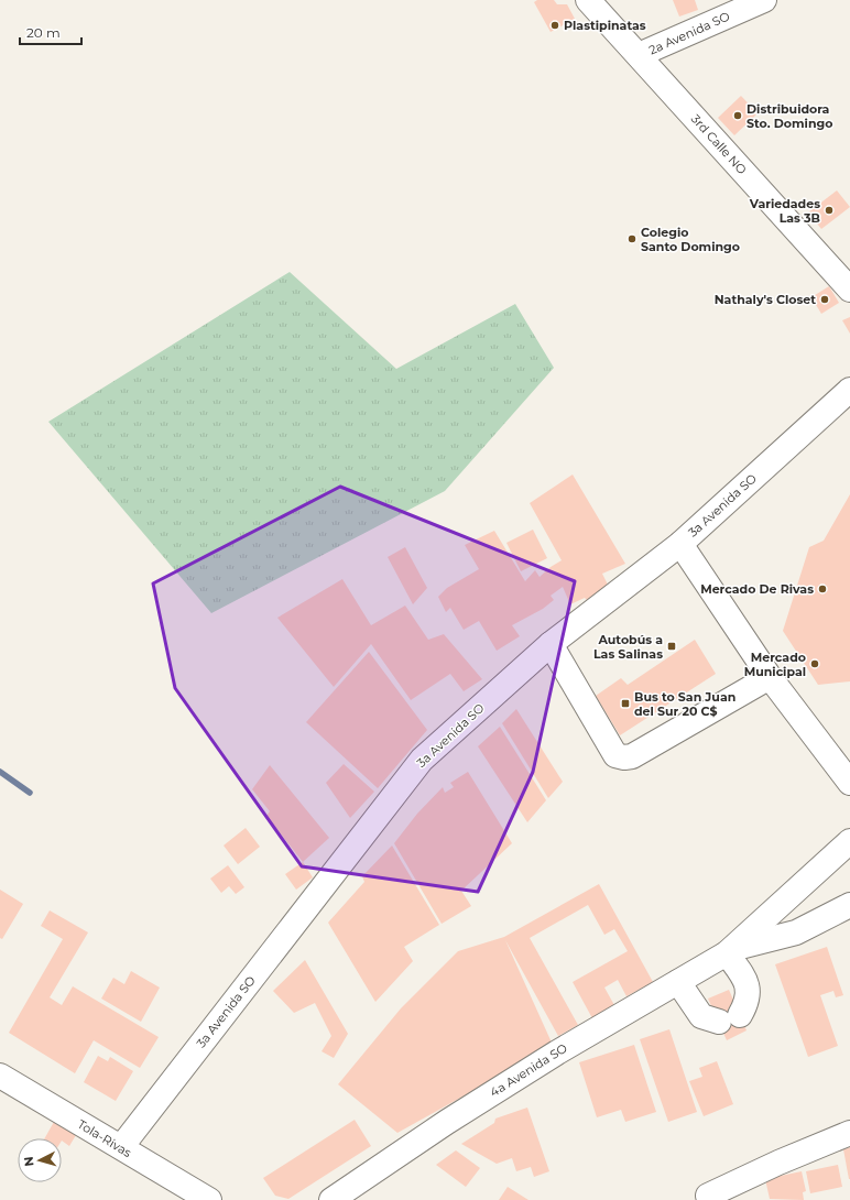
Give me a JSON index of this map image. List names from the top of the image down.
{
  "streets": {
    "street": [
      "2a Avenida SO",
      "3rd Calle NO",
      "3a Avenida SO",
      "4a Avenida SO",
      "Tola-Rivas"
    ]
  },
  "crossings": [
    ["2a Avenida SO", "3rd Calle NO"],
    ["3a Avenida SO", "Tola-Rivas"]
  ],
  "places": {
    "other": [
      "Plastipinatas",
      "Distribuidora Sto. Domingo",
      "Variedades Las 3B",
      "Colegio Santo Domingo",
      "Nathaly's Closet",
      "Mercado De Rivas",
      "Mercado Municipal"
    ],
    "transit": ["Autobús a Las Salinas", "Bus to San Juan del Sur 20 C$"]
  },
  "scale_bar": "20 m",
  "north": "left"
}
